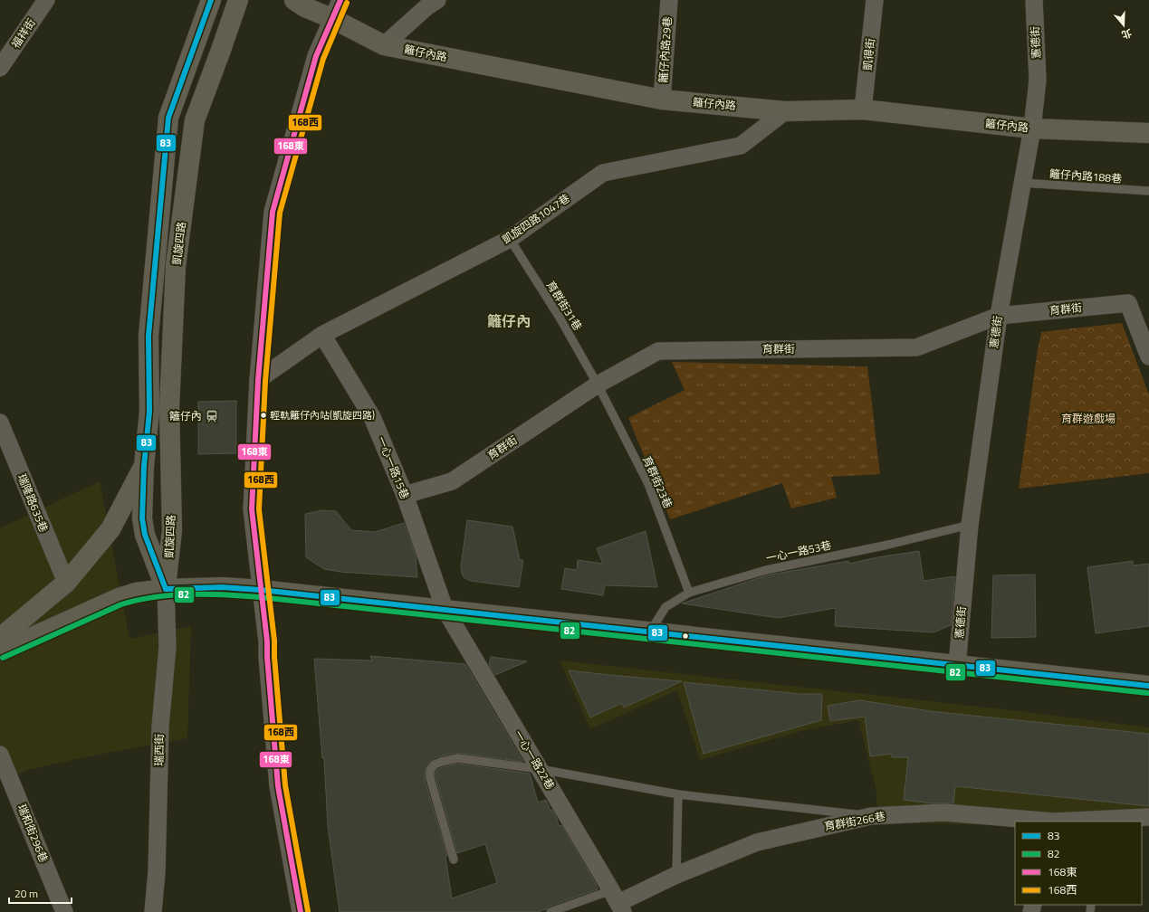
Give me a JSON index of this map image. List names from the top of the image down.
{
  "streets": {
    "street": [
      "福祥街",
      "憲德街",
      "籬仔內路29巷",
      "籬仔內路",
      "凱得街",
      "凱旋四路1047巷",
      "凱旋四路",
      "育群街",
      "一心一路15巷",
      "瑞隆路635巷",
      "瑞西街",
      "一心一路22巷",
      "育群街266巷",
      "瑞和街296巷"
    ],
    "lane": [
      "籬仔內路188巷",
      "育群街31巷",
      "育群街23巷",
      "一心一路53巷"
    ]
  },
  "crossings": [
    ["憲德街", "籬仔內路"],
    ["憲德街", "籬仔內路188巷"],
    ["憲德街", "育群街"],
    ["憲德街", "一心一路53巷"],
    ["籬仔內路29巷", "籬仔內路"],
    ["籬仔內路", "凱得街"],
    ["籬仔內路", "凱旋四路1047巷"],
    ["凱旋四路1047巷", "育群街31巷"],
    ["凱旋四路1047巷", "一心一路15巷"],
    ["凱旋四路", "瑞西街"],
    ["育群街31巷", "育群街"],
    ["育群街31巷", "育群街23巷"],
    ["育群街", "一心一路15巷"],
    ["育群街", "育群街23巷"],
    ["一心一路15巷", "一心一路22巷"],
    ["育群街23巷", "一心一路53巷"],
    ["一心一路22巷", "育群街266巷"]
  ],
  "districts": ["籬仔內"],
  "parks": ["育群遊戲場"],
  "places": {
    "other": ["輕軌籬仔內站(凱旋四路)"],
    "station": ["籬仔內"]
  },
  "lines": [
    "transit line 83",
    "transit line 168東",
    "transit line 168西",
    "transit line 82"
  ],
  "legend": [
    "83",
    "82",
    "168東",
    "168西"
  ],
  "scale_bar": "20 m",
  "north": "bottom"
}
